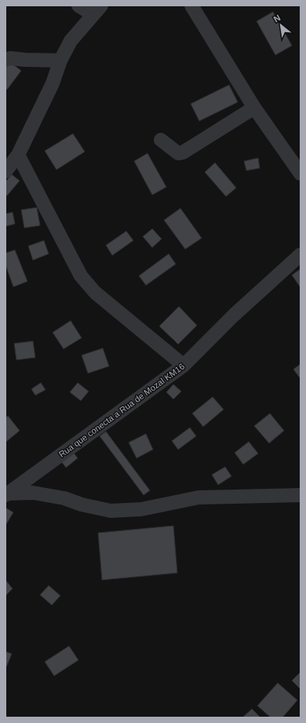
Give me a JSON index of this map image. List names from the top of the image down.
{
  "streets": {
    "street": ["Rua que conecta a Rua de Mozal KM16"]
  },
  "north": "top left"
}
